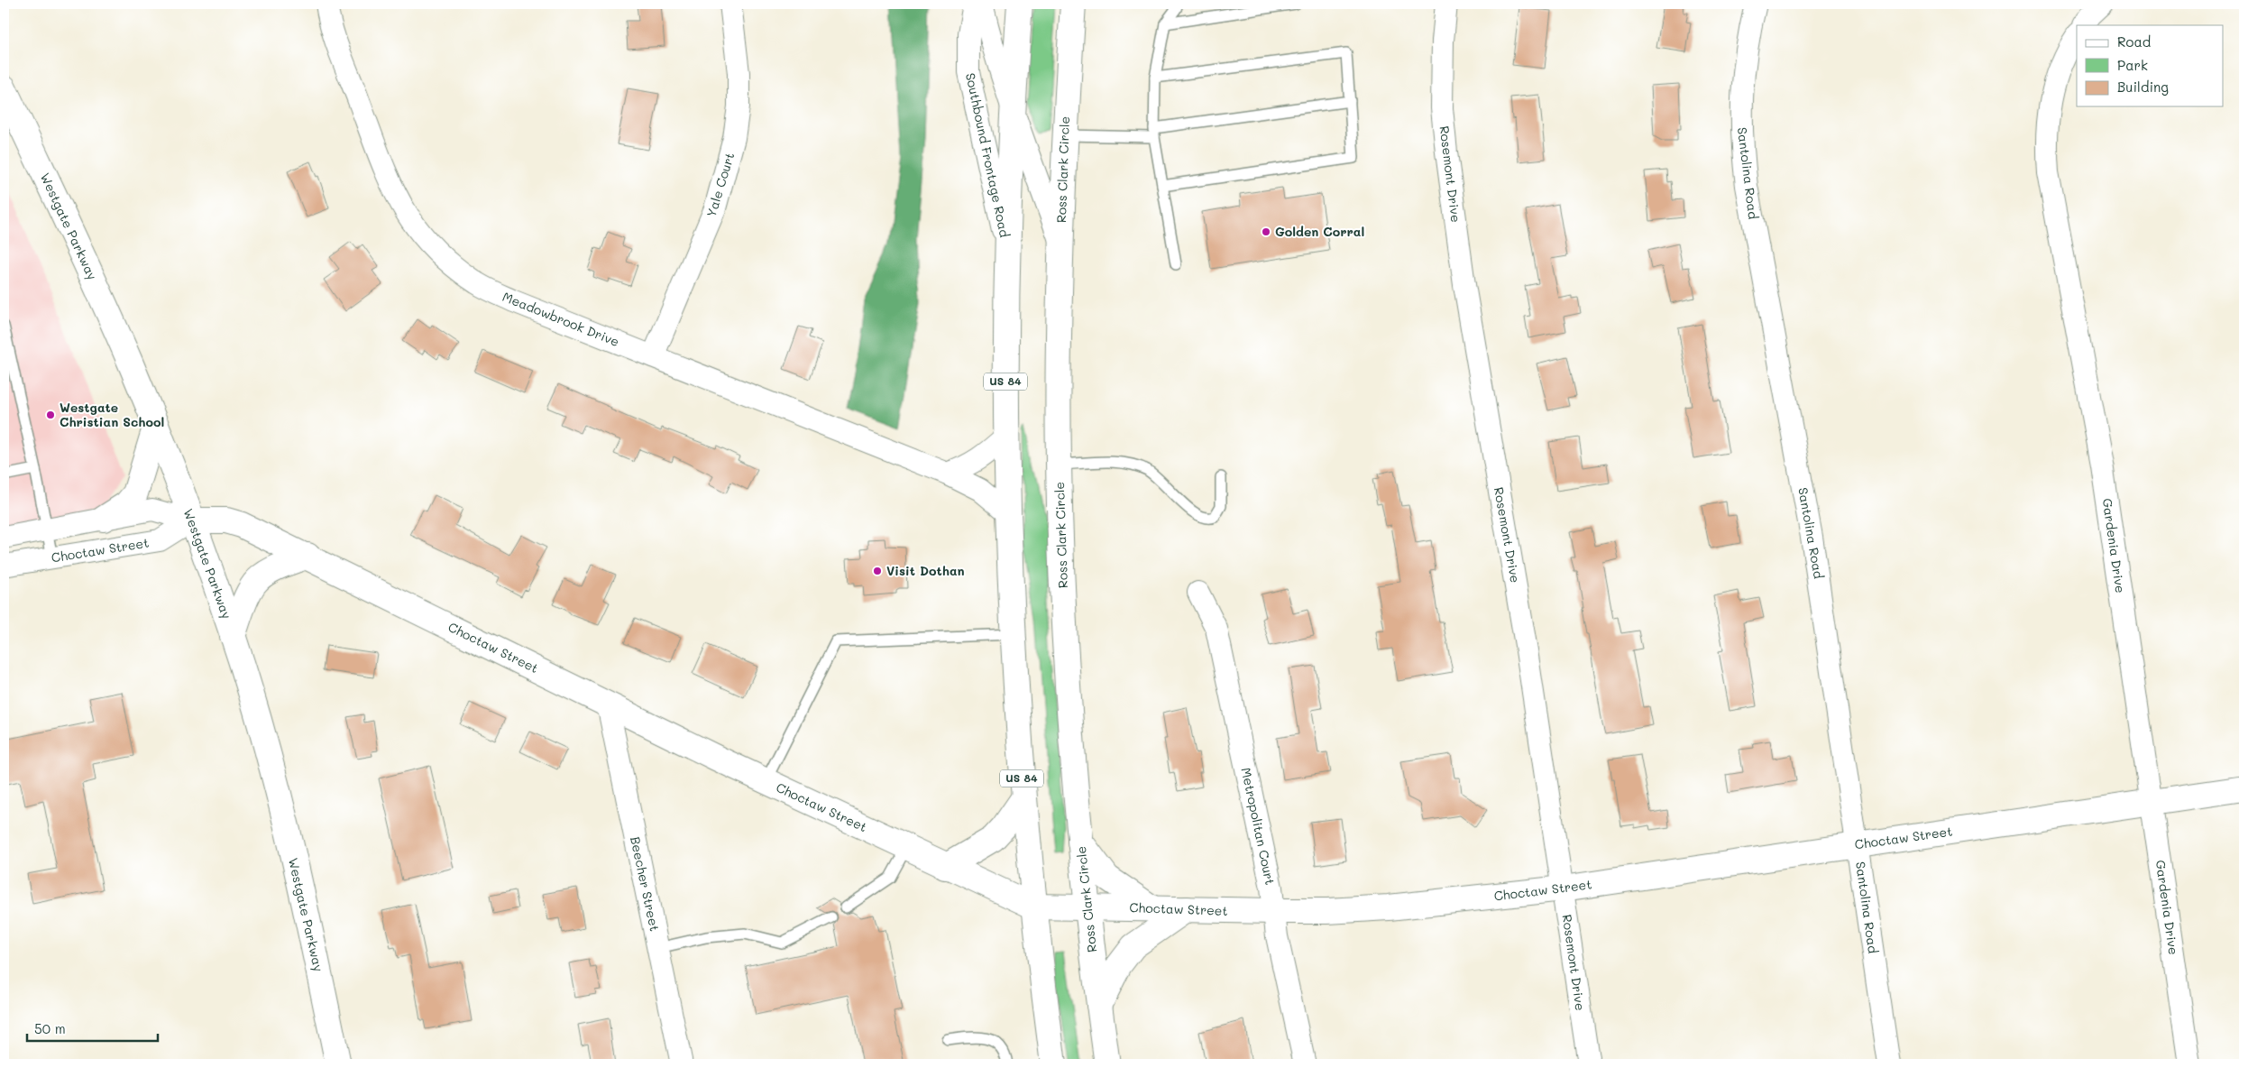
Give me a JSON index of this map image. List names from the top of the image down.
{
  "streets": {
    "main road": [
      "Ross Clark Circle",
      "Westgate Parkway",
      "US 84",
      "Choctaw Street"
    ],
    "street": [
      "Southbound Frontage Road",
      "Santolina Road",
      "Rosemont Drive",
      "Yale Court",
      "Meadowbrook Drive",
      "Gardenia Drive",
      "Metropolitan Court",
      "Beecher Street"
    ]
  },
  "crossings": [
    ["Southbound Frontage Road", "US 84"],
    ["Ross Clark Circle", "Choctaw Street"],
    ["Santolina Road", "Choctaw Street"],
    ["Rosemont Drive", "Choctaw Street"],
    ["Yale Court", "Meadowbrook Drive"],
    ["Westgate Parkway", "Choctaw Street"],
    ["Meadowbrook Drive", "US 84"],
    ["US 84", "Choctaw Street"],
    ["Gardenia Drive", "Choctaw Street"],
    ["Choctaw Street", "Metropolitan Court"],
    ["Choctaw Street", "Beecher Street"]
  ],
  "places": ["Golden Corral", "Westgate Christian School", "Visit Dothan"],
  "legend": ["Road", "Park", "Building"],
  "scale_bar": "50 m"
}
